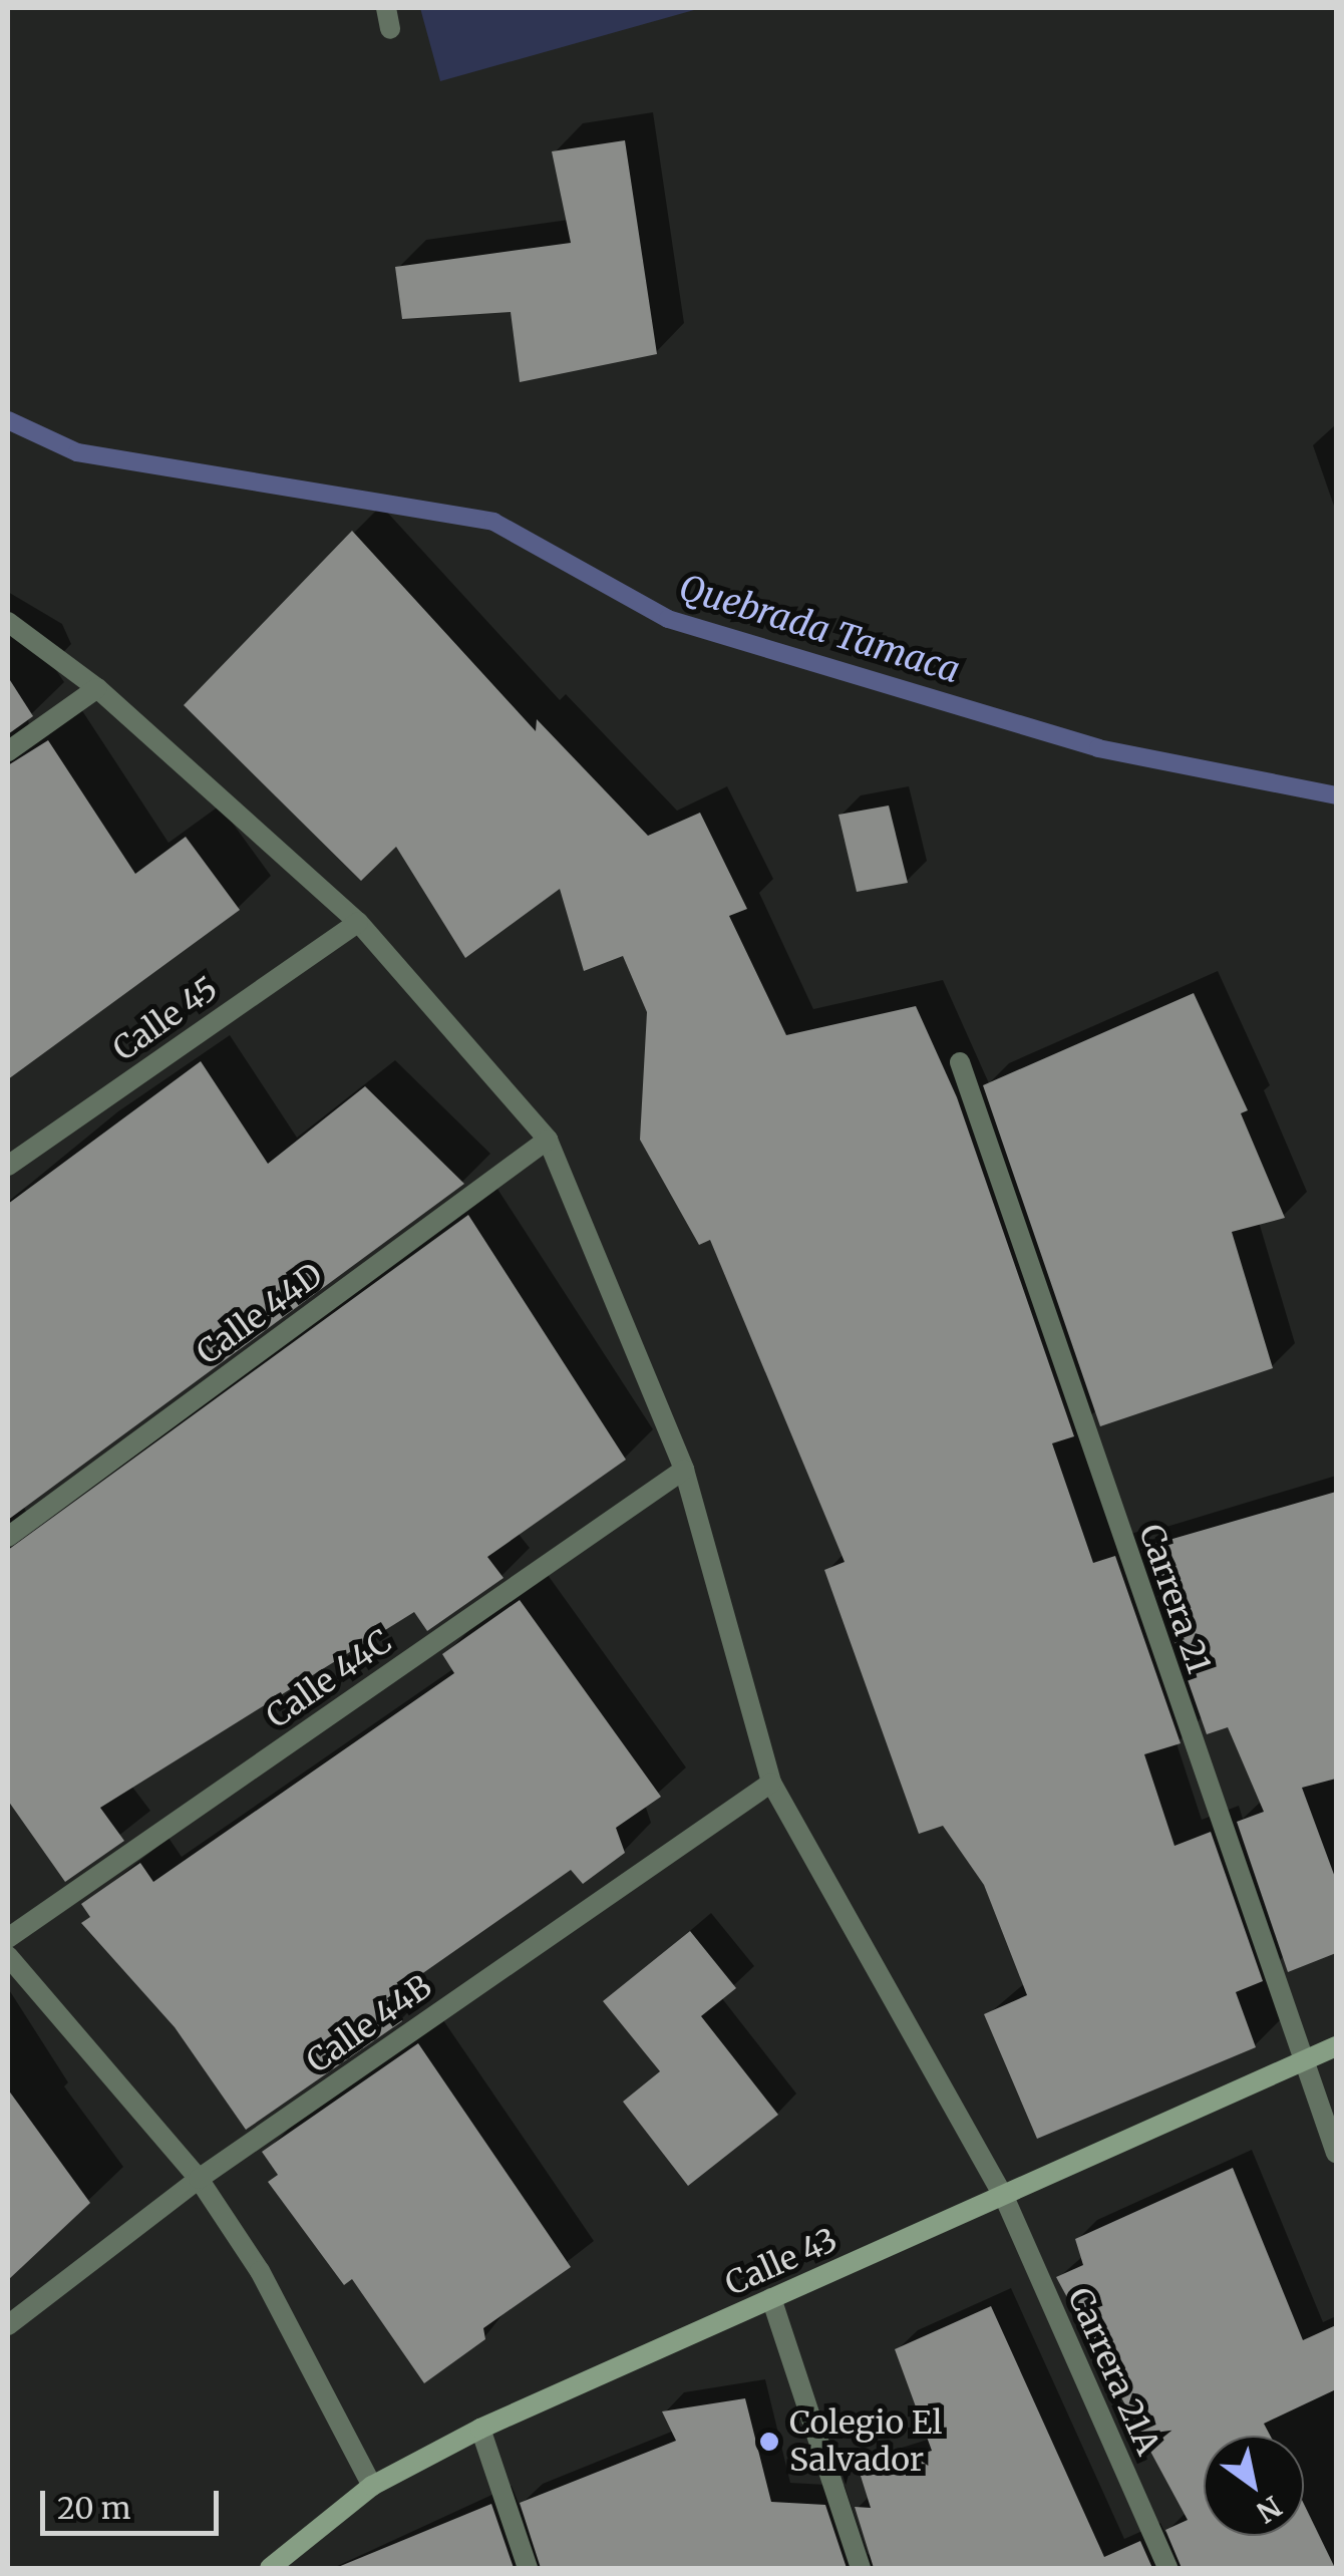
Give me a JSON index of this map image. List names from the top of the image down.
{
  "streets": {
    "street": [
      "Calle 45",
      "Calle 44D",
      "Carrera 21",
      "Calle 44C",
      "Calle 44B",
      "Calle 43",
      "Carrera 21A"
    ]
  },
  "crossings": [
    ["Calle 45", "Carrera 21A"],
    ["Calle 44D", "Carrera 21A"],
    ["Carrera 21", "Calle 43"],
    ["Calle 44C", "Carrera 21A"],
    ["Calle 44B", "Carrera 21A"],
    ["Calle 43", "Carrera 21A"]
  ],
  "water": ["Quebrada Tamaca"],
  "places": ["Colegio El Salvador"],
  "scale_bar": "20 m",
  "north": "bottom right"
}
